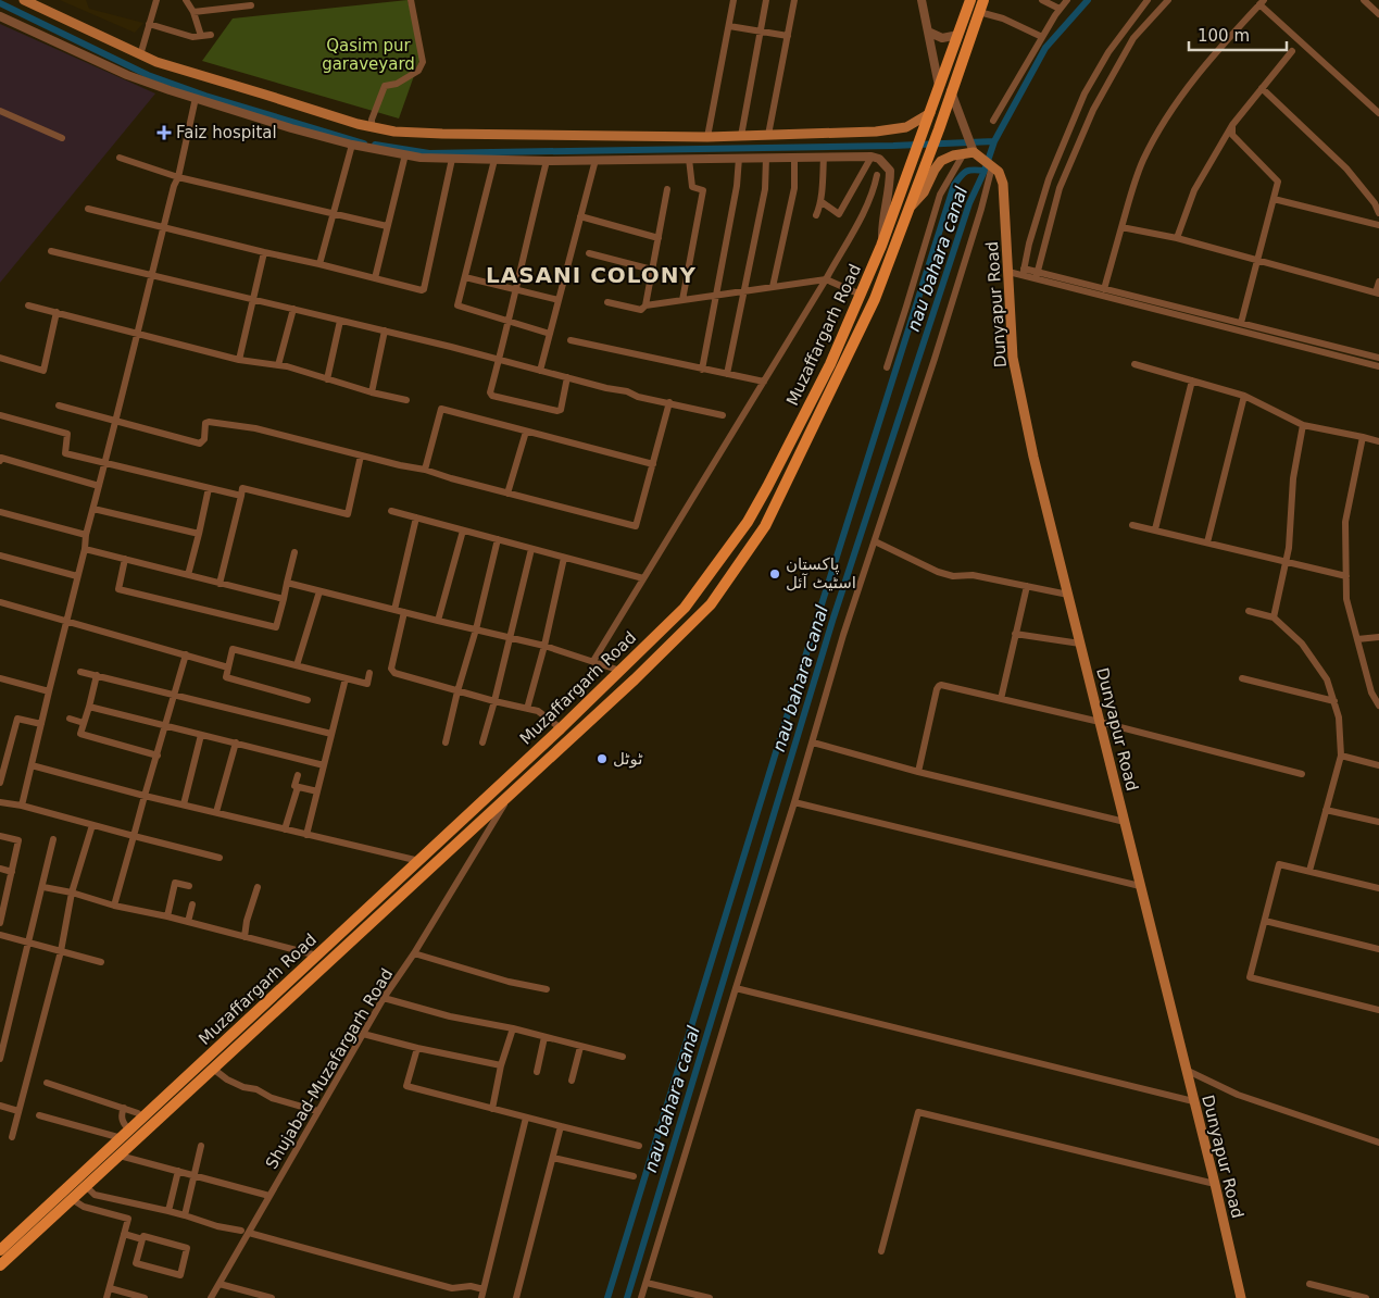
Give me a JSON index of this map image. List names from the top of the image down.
{
  "streets": {
    "main road": ["Dunyapur Road", "Muzaffargarh Road"],
    "street": ["Shujabad-Muzafargarh Road"]
  },
  "crossings": [
    ["Muzaffargarh Road", "Shujabad-Muzafargarh Road"]
  ],
  "districts": ["LASANI COLONY"],
  "water": ["nau bahara canal"],
  "parks": ["Qasim pur garaveyard"],
  "places": {
    "health": ["Faiz hospital"],
    "other": ["پاکستان اسٹیٹ آئل", "ٹوٹل"]
  },
  "scale_bar": "100 m"
}
